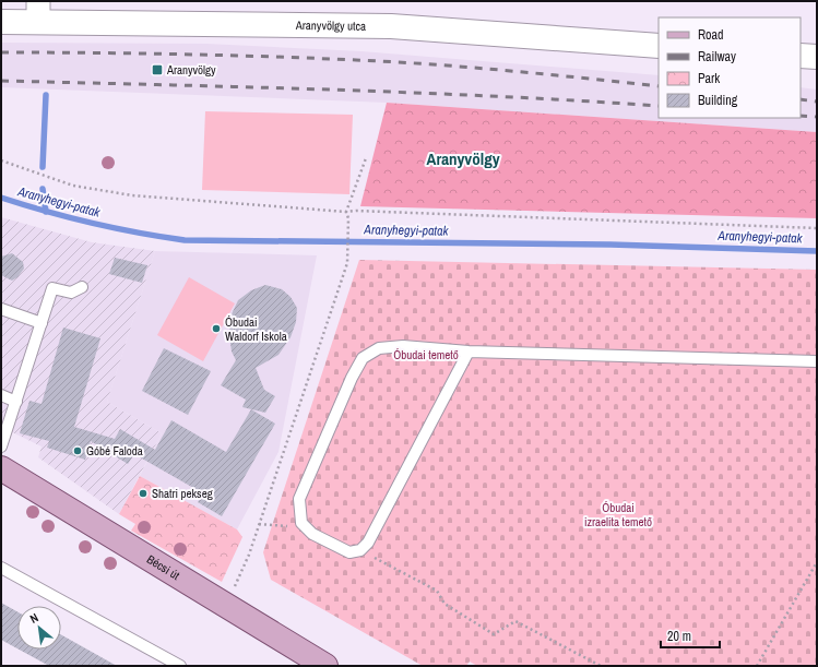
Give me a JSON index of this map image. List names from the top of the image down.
{
  "streets": {
    "main road": ["Bécsi út"],
    "street": ["Aranyvölgy utca"]
  },
  "districts": ["Aranyvölgy"],
  "water": ["Aranyhegyi-patak"],
  "parks": ["Óbudai temető", "Óbudai izraelita temető"],
  "places": {
    "transit": ["Aranyvölgy"],
    "other": ["Óbudai Waldorf Iskola", "Góbé Faloda", "Shatri pekseg"]
  },
  "legend": [
    "Road",
    "Railway",
    "Park",
    "Building"
  ],
  "scale_bar": "20 m",
  "north": "top left"
}
